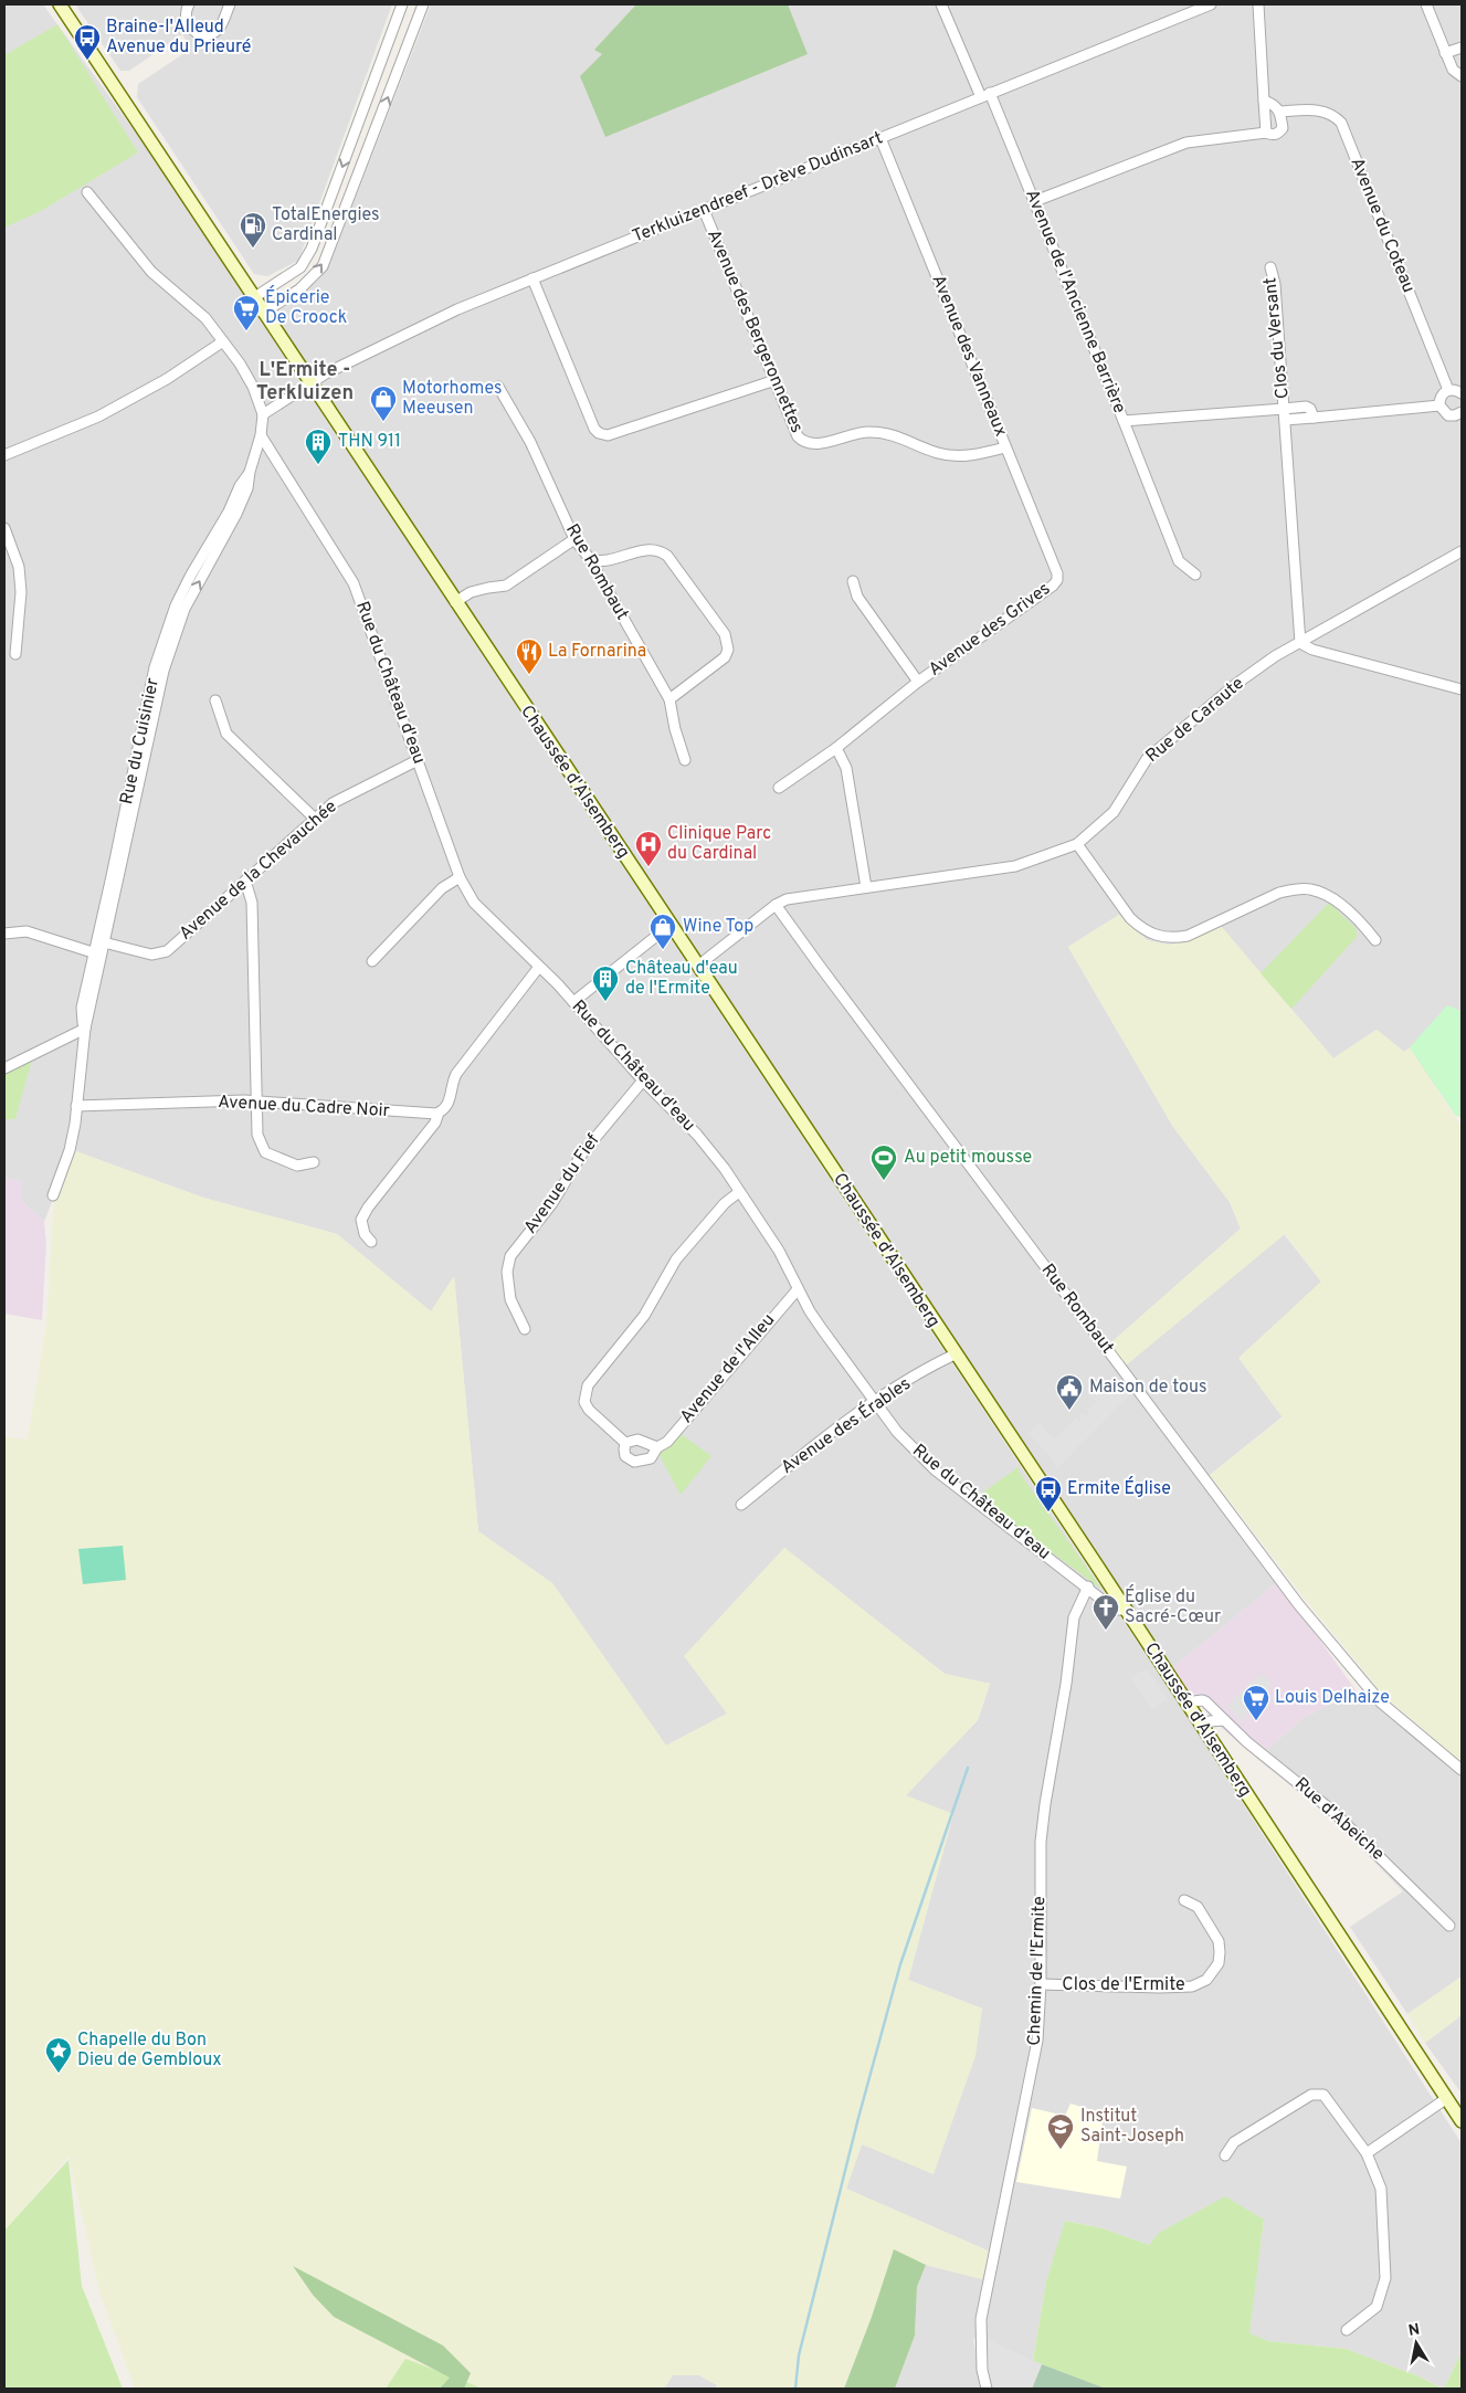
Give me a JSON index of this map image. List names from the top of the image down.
{
  "streets": {
    "main road": ["Chaussée d'Alsemberg"],
    "street": [
      "Terkluizendreef - Drève Dudinsart",
      "Avenue du Coteau",
      "Avenue de l'Ancienne Barrière",
      "Avenue des Bergeronnettes",
      "Clos du Versant",
      "Avenue des Vanneaux",
      "Rue Rombaut",
      "Avenue des Grives",
      "Rue du Château d'eau",
      "Rue de Caraute",
      "Rue du Cuisinier",
      "Avenue de la Chevauchée",
      "Avenue du Cadre Noir",
      "Avenue du Fief",
      "Avenue de l'Alleu",
      "Avenue des Érables",
      "Rue d'Abeiche",
      "Chemin de l'Ermite",
      "Clos de l'Ermite"
    ]
  },
  "crossings": [
    ["Terkluizendreef - Drève Dudinsart", "Avenue de l'Ancienne Barrière"],
    ["Terkluizendreef - Drève Dudinsart", "Avenue des Bergeronnettes"],
    ["Terkluizendreef - Drève Dudinsart", "Avenue des Vanneaux"],
    ["Terkluizendreef - Drève Dudinsart", "Rue du Cuisinier"],
    ["Terkluizendreef - Drève Dudinsart", "Chaussée d'Alsemberg"],
    ["Avenue de l'Ancienne Barrière", "Clos du Versant"],
    ["Avenue des Bergeronnettes", "Avenue des Vanneaux"],
    ["Avenue des Vanneaux", "Avenue des Grives"],
    ["Rue Rombaut", "Rue de Caraute"],
    ["Rue du Château d'eau", "Rue du Cuisinier"],
    ["Rue du Château d'eau", "Chaussée d'Alsemberg"],
    ["Rue du Château d'eau", "Avenue de la Chevauchée"],
    ["Rue du Château d'eau", "Avenue du Fief"],
    ["Rue du Château d'eau", "Avenue de l'Alleu"],
    ["Rue du Château d'eau", "Avenue des Érables"],
    ["Rue du Château d'eau", "Chemin de l'Ermite"],
    ["Rue de Caraute", "Chaussée d'Alsemberg"],
    ["Rue du Cuisinier", "Avenue de la Chevauchée"],
    ["Rue du Cuisinier", "Avenue du Cadre Noir"],
    ["Chaussée d'Alsemberg", "Avenue des Érables"],
    ["Chaussée d'Alsemberg", "Rue d'Abeiche"],
    ["Chemin de l'Ermite", "Clos de l'Ermite"]
  ],
  "districts": ["L'Ermite - Terkluizen"],
  "places": {
    "bus stop": ["Braine-l'Alleud Avenue du Prieuré", "Ermite Église"],
    "fuel station": ["TotalEnergies Cardinal"],
    "supermarket": ["Épicerie De Croock", "Louis Delhaize"],
    "shop": ["Motorhomes Meeusen", "Wine Top"],
    "building": ["THN 911", "Château d'eau de l'Ermite"],
    "restaurant": ["La Fornarina"],
    "hospital": ["Clinique Parc du Cardinal"],
    "sports": ["Au petit mousse"],
    "public building": ["Maison de tous"],
    "church": ["Église du Sacré-Cœur"],
    "place": ["Chapelle du Bon Dieu de Gembloux"],
    "school or university": ["Institut Saint-Joseph"]
  },
  "north": "top"
}
